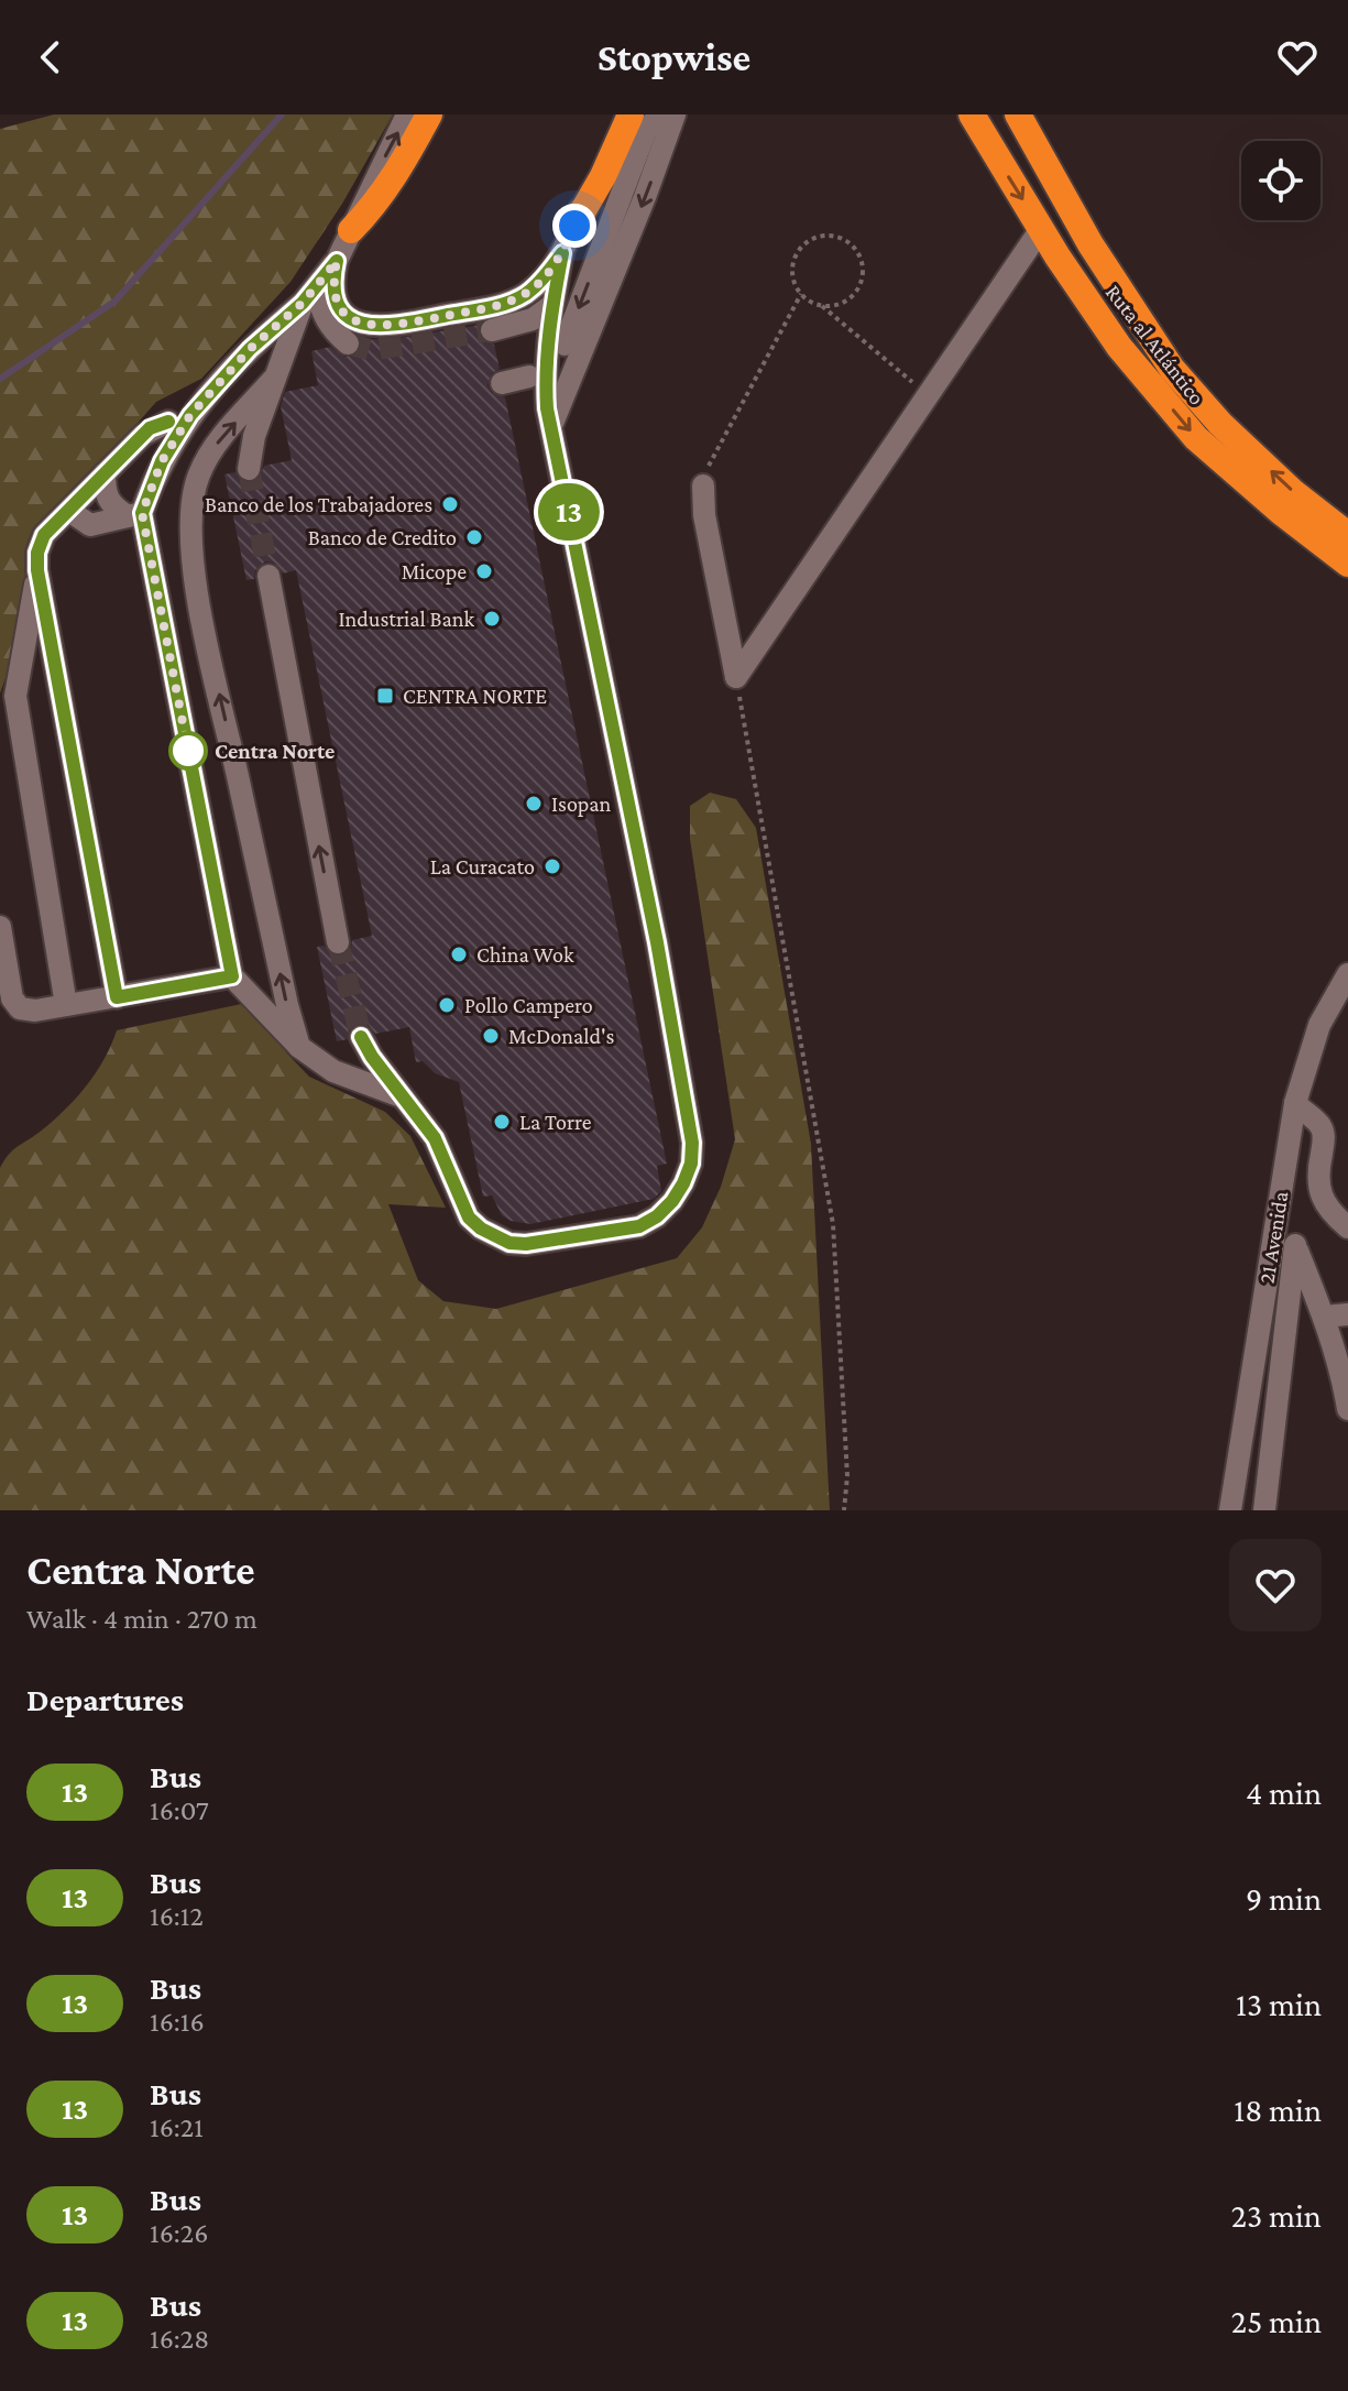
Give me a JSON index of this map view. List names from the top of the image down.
{
  "streets": {
    "highway": ["Ruta al Atlántico"],
    "street": ["21 Avenida"]
  },
  "places": {
    "other": [
      "Banco de los Trabajadores",
      "Banco de Credito",
      "Micope",
      "Industrial Bank",
      "Centra Norte",
      "Isopan",
      "La Curacato",
      "China Wok",
      "Pollo Campero",
      "McDonald's",
      "La Torre"
    ],
    "transit": ["CENTRA NORTE"]
  },
  "lines": ["bus line 13"],
  "page": {
    "header": "Stopwise",
    "on_map": "13",
    "heading": [
      ["Centra Norte", "Walk · 4 min · 270 m"],
      "Departures"
    ],
    "list": [
      {
        "mark": "13",
        "name": "Bus",
        "note": "16:07",
        "value": "4 min"
      },
      {
        "mark": "13",
        "name": "Bus",
        "note": "16:12",
        "value": "9 min"
      },
      {
        "mark": "13",
        "name": "Bus",
        "note": "16:16",
        "value": "13 min"
      },
      {
        "mark": "13",
        "name": "Bus",
        "note": "16:21",
        "value": "18 min"
      },
      {
        "mark": "13",
        "name": "Bus",
        "note": "16:26",
        "value": "23 min"
      },
      {
        "mark": "13",
        "name": "Bus",
        "note": "16:28",
        "value": "25 min"
      }
    ]
  }
}
